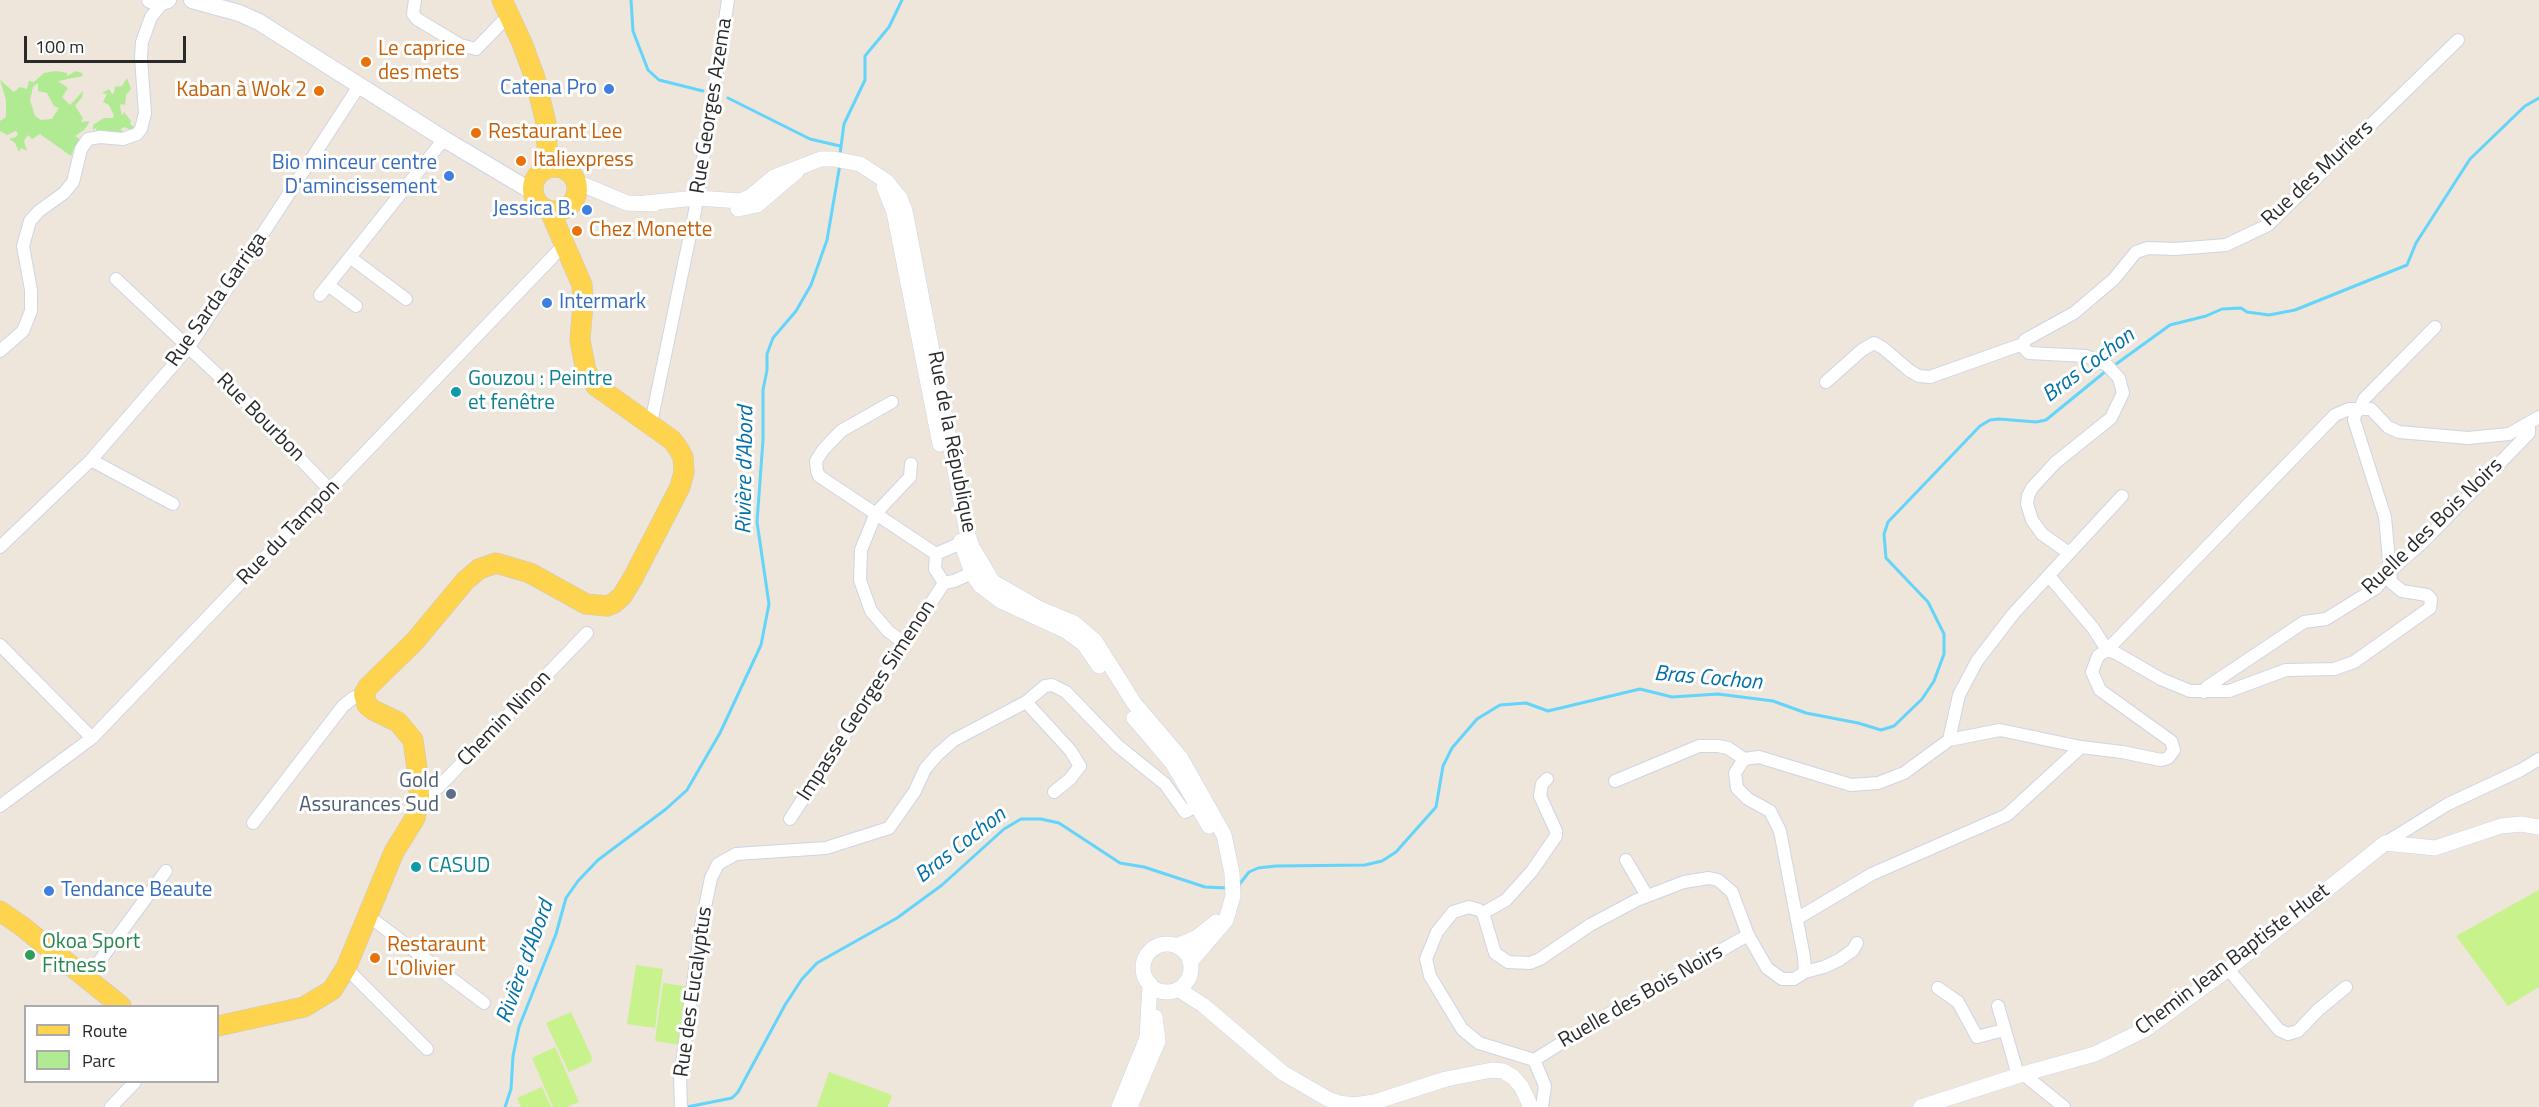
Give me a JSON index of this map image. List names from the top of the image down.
{
  "streets": {
    "street": [
      "Rue Georges Azema",
      "Rue des Muriers",
      "Rue Sarda Garriga",
      "Rue Bourbon",
      "Rue de la République",
      "Ruelle des Bois Noirs",
      "Rue du Tampon",
      "Impasse Georges Simenon",
      "Chemin Ninon",
      "Chemin Jean Baptiste Huet",
      "Rue des Eucalyptus"
    ]
  },
  "crossings": [
    ["Rue Georges Azema", "Rue de la République"],
    ["Rue Sarda Garriga", "Rue Bourbon"],
    ["Rue Bourbon", "Rue du Tampon"]
  ],
  "water": ["Bras Cochon", "Rivière d'Abord"],
  "places": [
    "Le caprice des mets",
    "Catena Pro",
    "Kaban à Wok 2",
    "Restaurant Lee",
    "Italiexpress",
    "Bio minceur centre D'amincissement",
    "Jessica B.",
    "Chez Monette",
    "Intermark",
    "Gouzou : Peintre et fenêtre",
    "Gold Assurances Sud",
    "CASUD",
    "Tendance Beaute",
    "Okoa Sport Fitness",
    "Restaraunt L'Olivier"
  ],
  "legend": ["Route", "Parc"],
  "scale_bar": "100 m"
}
